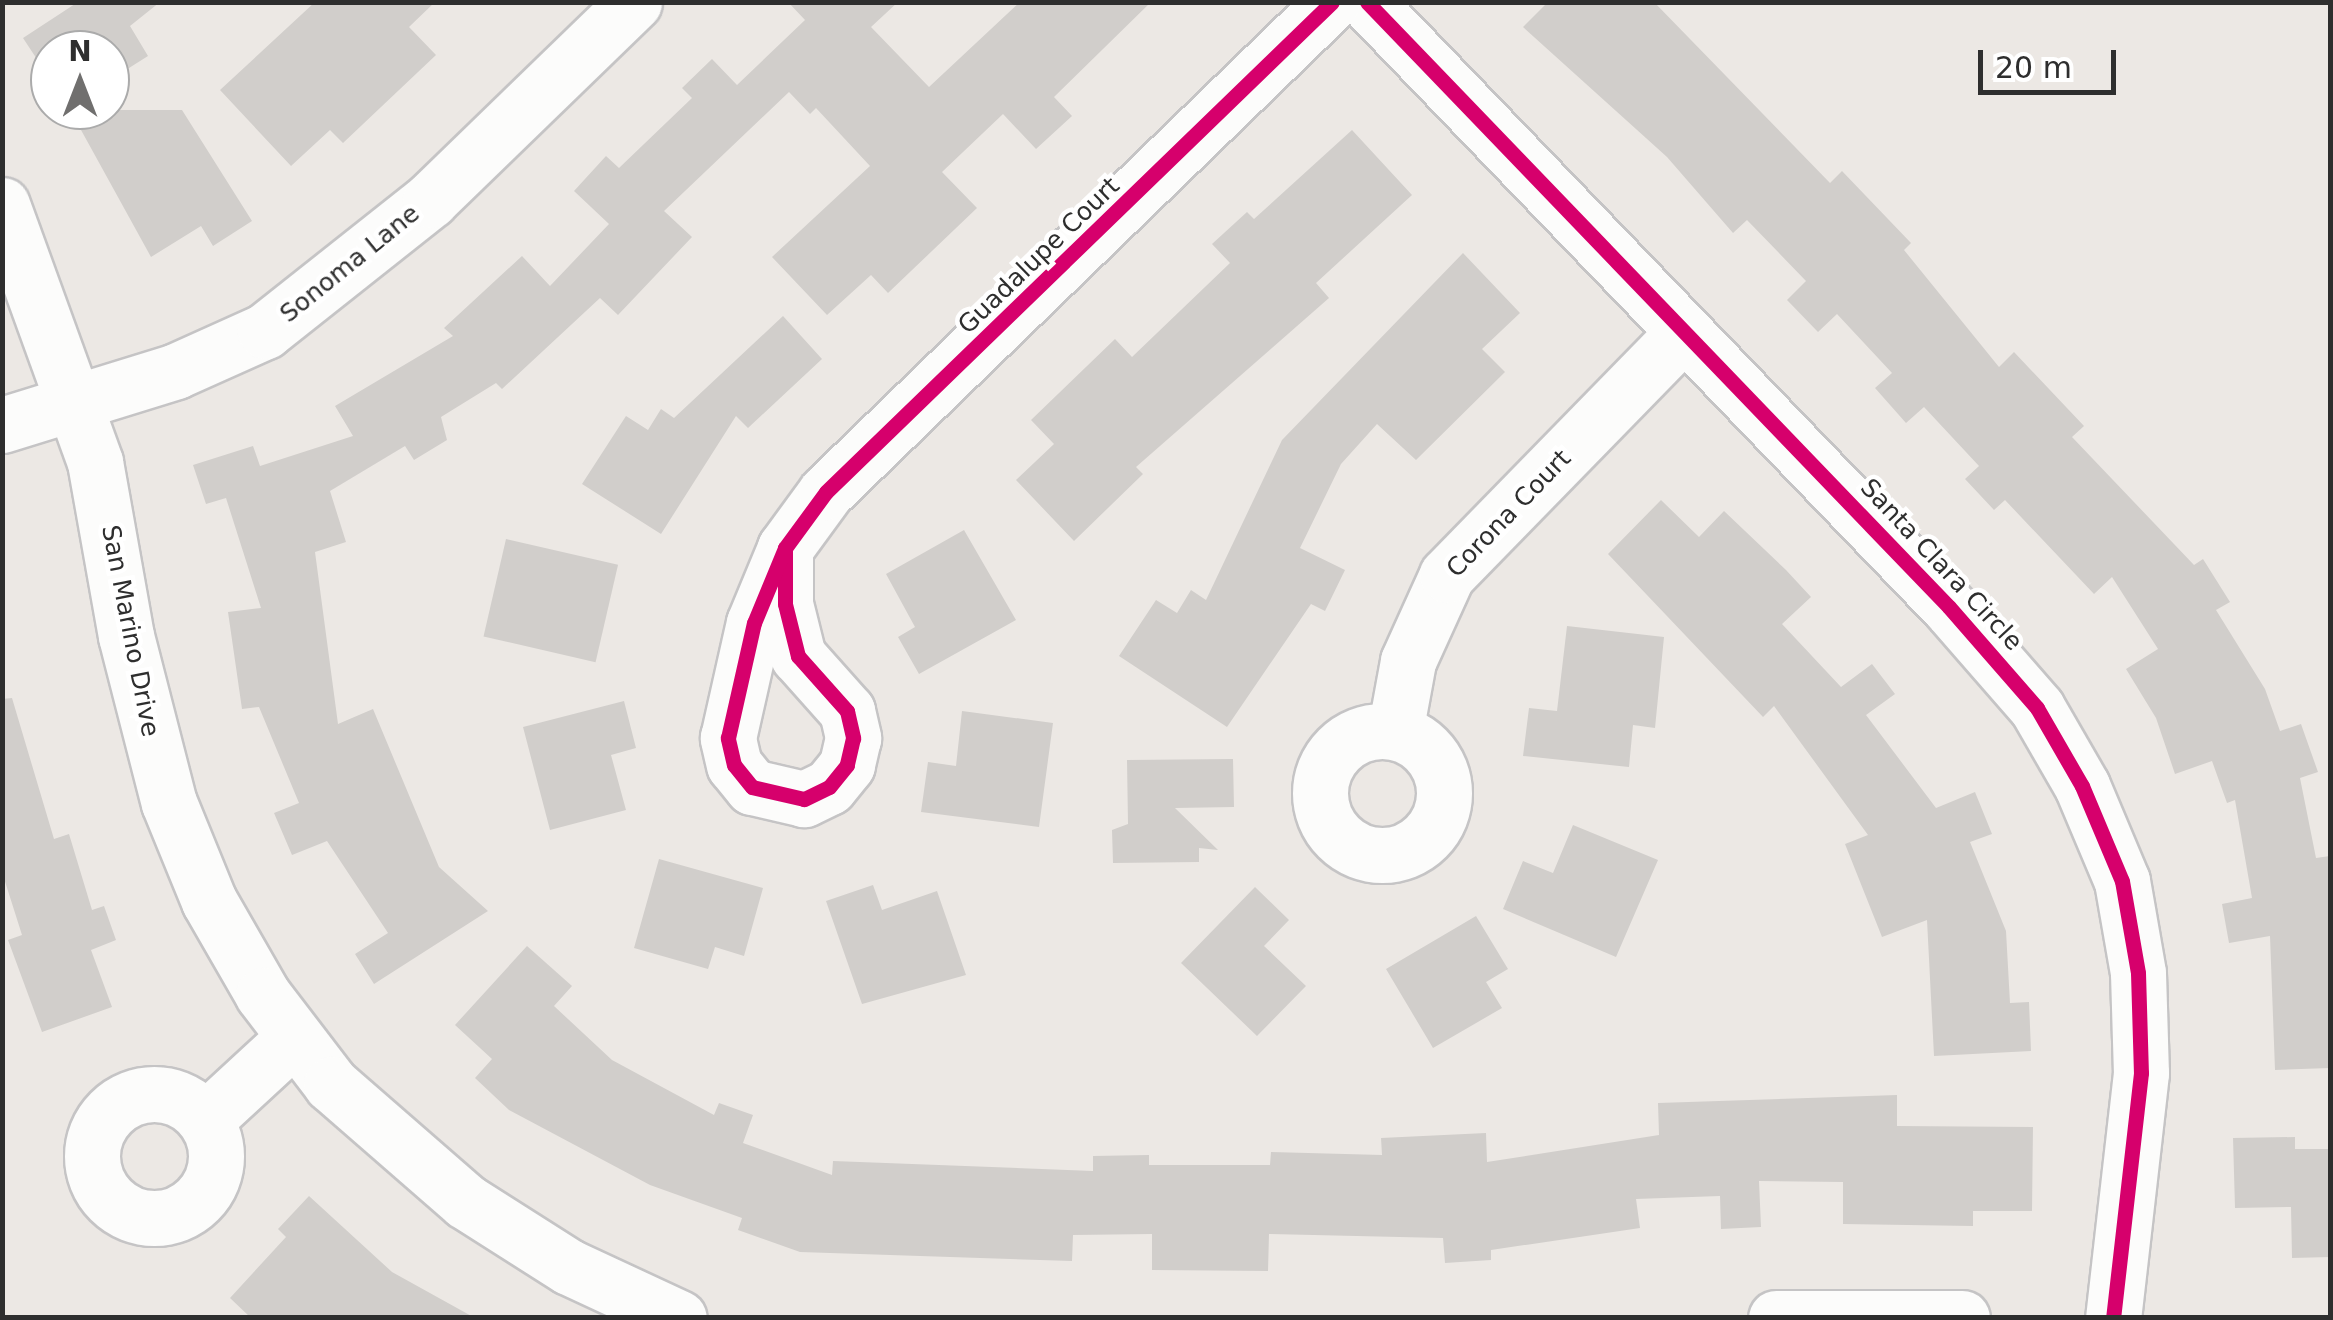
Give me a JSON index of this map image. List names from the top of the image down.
{
  "streets": {
    "street": [
      "Guadalupe Court",
      "Sonoma Lane",
      "Corona Court",
      "Santa Clara Circle",
      "San Marino Drive"
    ]
  },
  "crossings": [
    ["Sonoma Lane", "San Marino Drive"],
    ["Corona Court", "Santa Clara Circle"]
  ],
  "scale_bar": "20 m",
  "north": "top"
}
